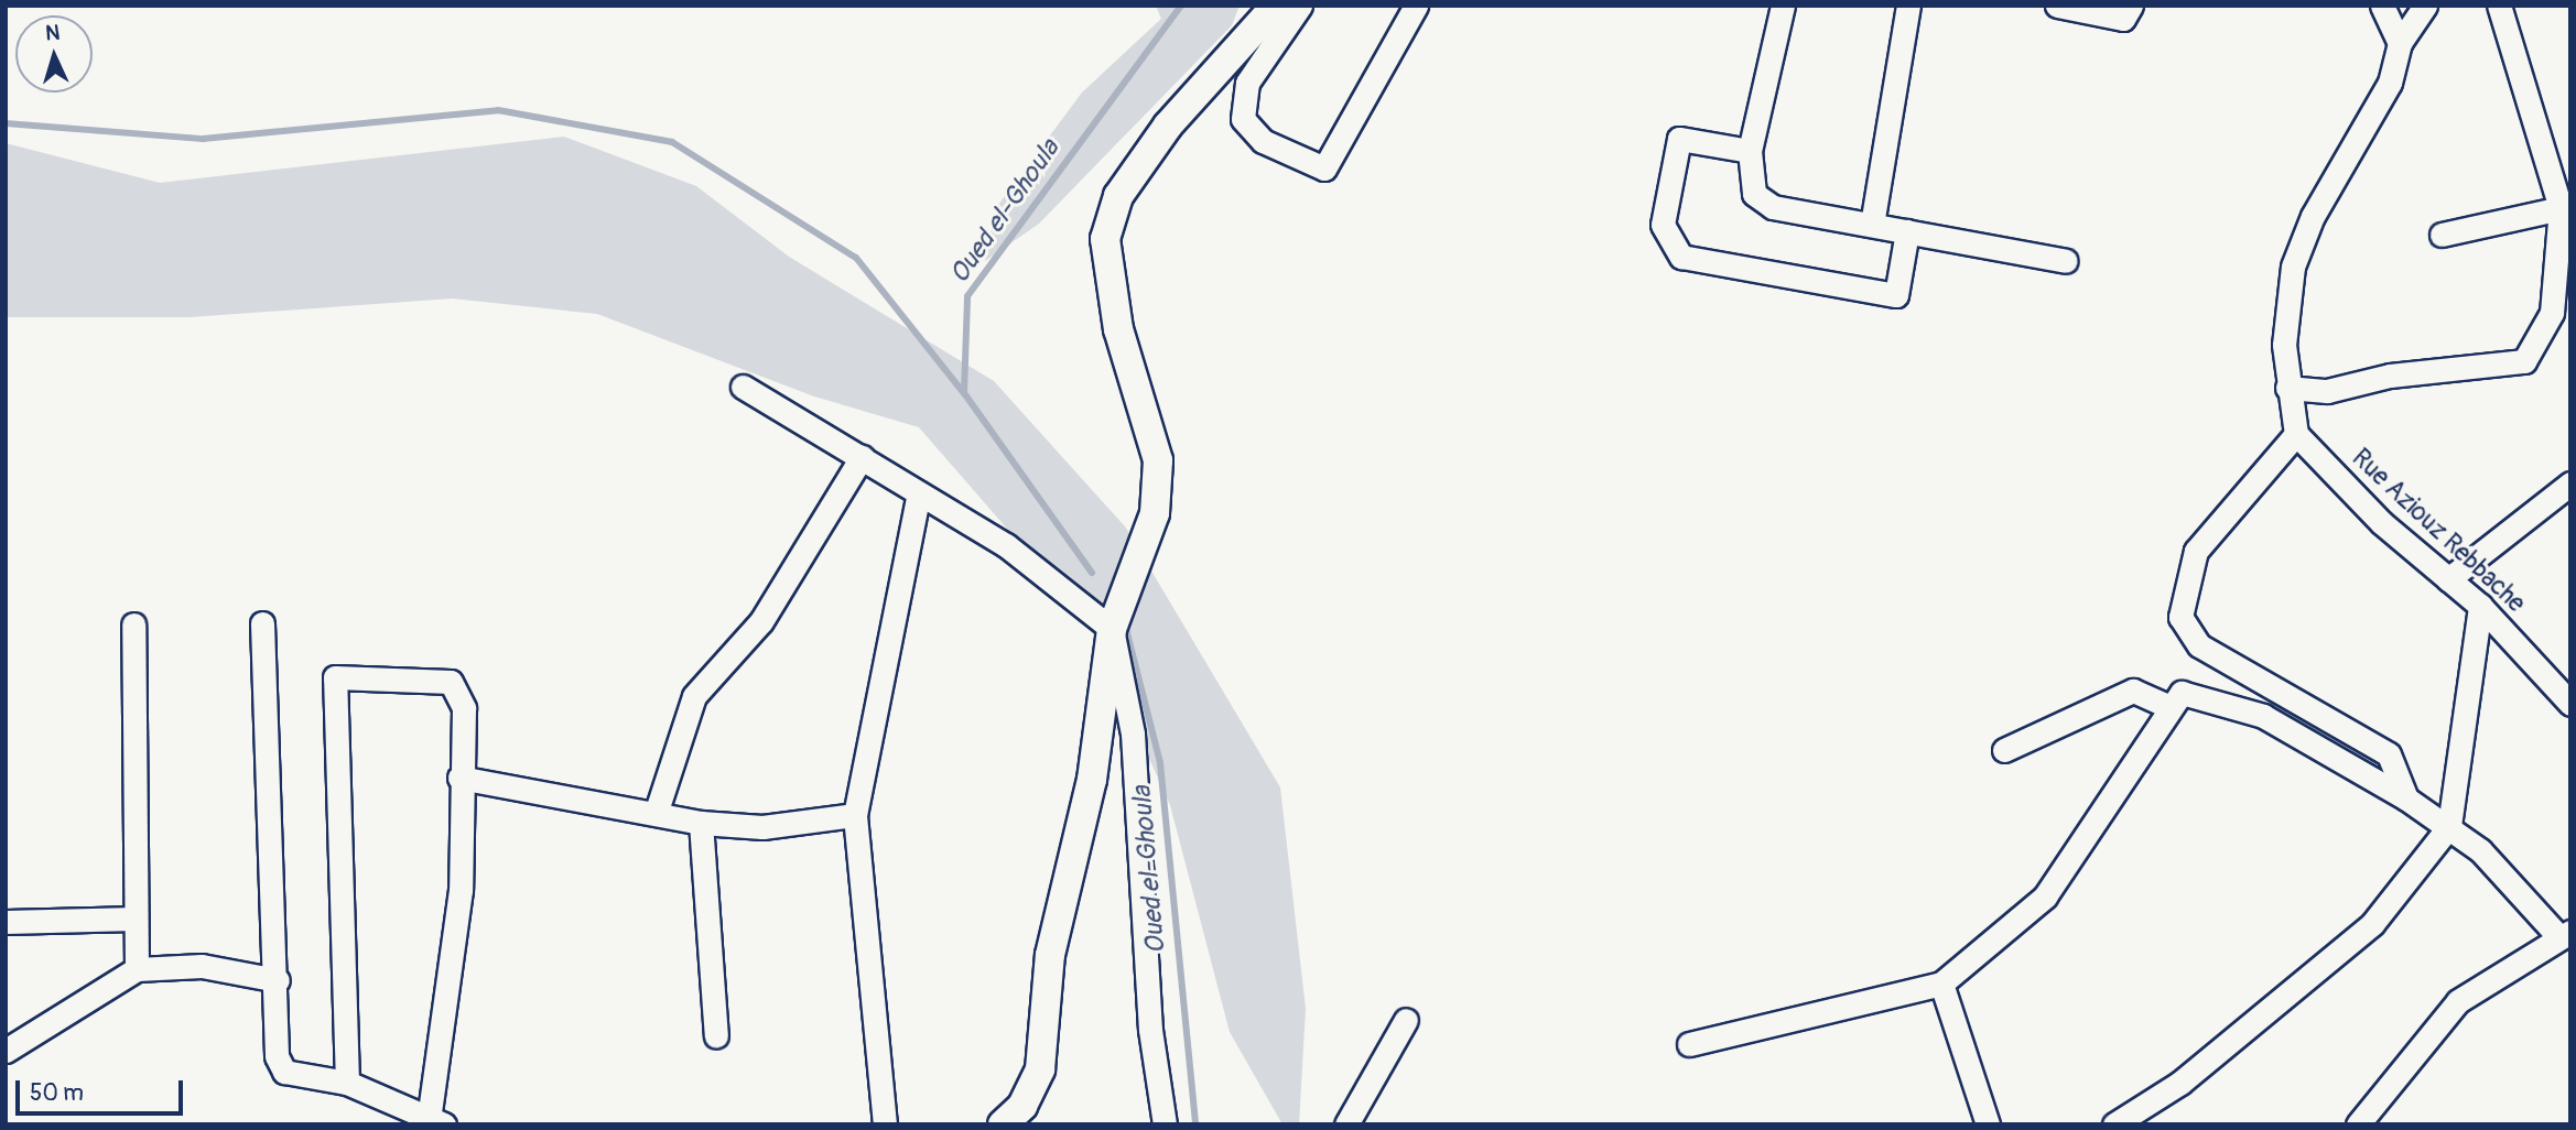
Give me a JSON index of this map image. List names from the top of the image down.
{
  "streets": {
    "street": ["Rue Aziouz Rebbache"]
  },
  "water": ["Oued el-Ghoula"],
  "scale_bar": "50 m",
  "north": "top"
}
